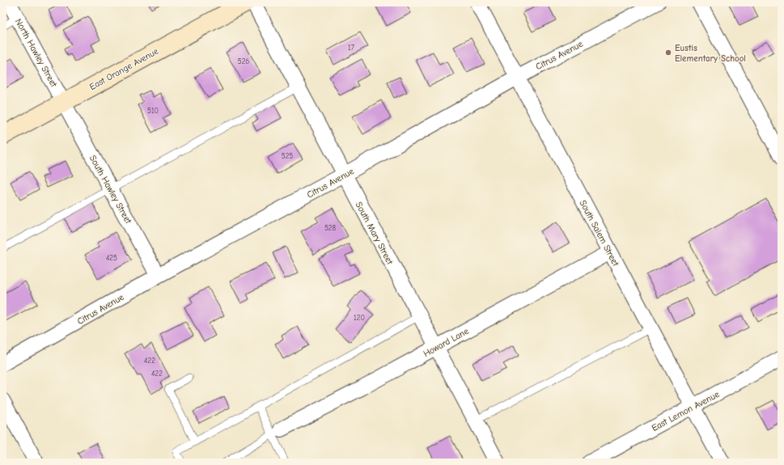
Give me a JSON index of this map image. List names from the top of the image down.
{
  "streets": {
    "main road": ["East Orange Avenue"],
    "street": [
      "North Hawley Street",
      "Citrus Avenue",
      "South Hawley Street",
      "South Mary Street",
      "South Salem Street",
      "Howard Lane",
      "East Lemon Avenue"
    ]
  },
  "crossings": [
    ["North Hawley Street", "East Orange Avenue"],
    ["North Hawley Street", "South Hawley Street"],
    ["Citrus Avenue", "South Hawley Street"],
    ["Citrus Avenue", "South Mary Street"],
    ["Citrus Avenue", "South Salem Street"],
    ["East Orange Avenue", "South Hawley Street"],
    ["South Mary Street", "Howard Lane"],
    ["South Salem Street", "Howard Lane"],
    ["South Salem Street", "East Lemon Avenue"]
  ],
  "places": ["Eustis Elementary School"],
  "house_numbers": [
    "17",
    "526",
    "510",
    "525",
    "528",
    "425",
    "120",
    "422",
    "422"
  ]
}
